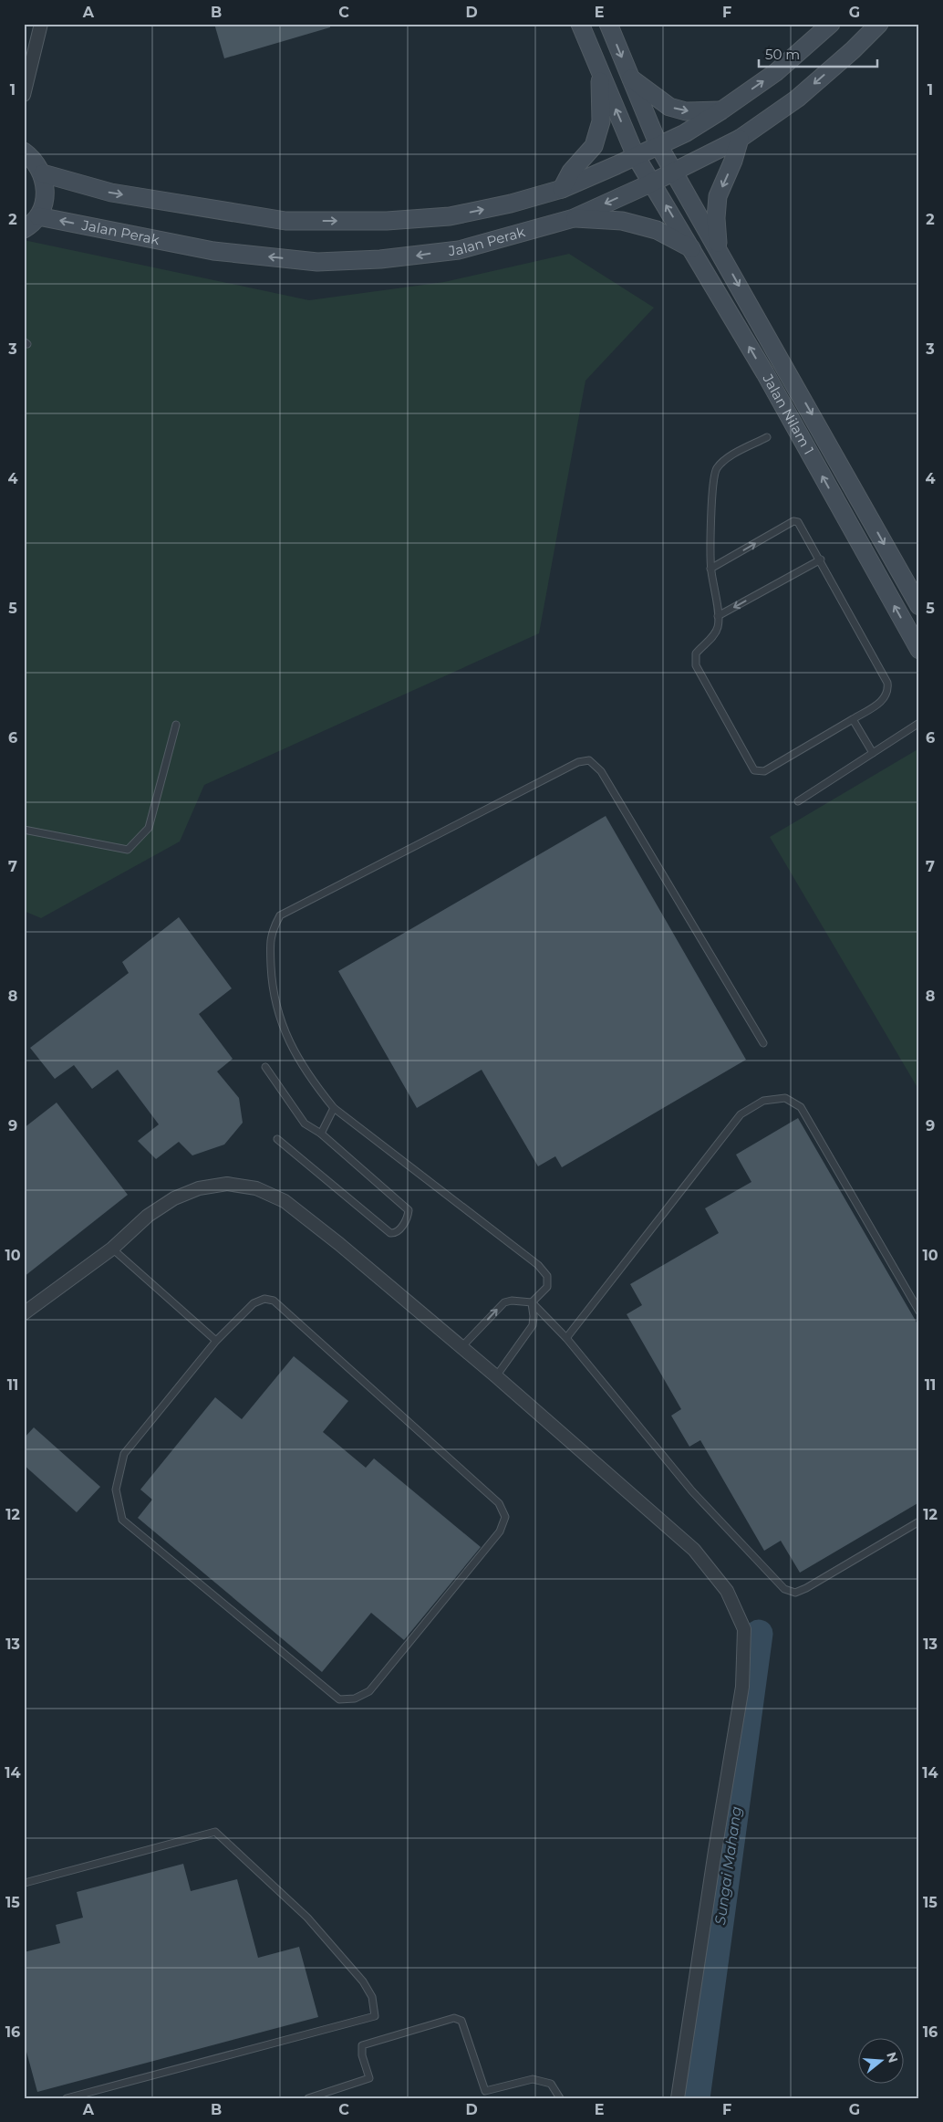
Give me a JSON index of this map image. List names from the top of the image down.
{
  "streets": {
    "main road": ["Jalan Perak", "Jalan Nilam 1"]
  },
  "crossings": [
    ["Jalan Perak", "Jalan Nilam 1"]
  ],
  "water": ["Sungai Mahang"],
  "scale_bar": "50 m",
  "north": "right",
  "grid": {
    "columns": [
      "A",
      "B",
      "C",
      "D",
      "E",
      "F",
      "G"
    ],
    "rows": [
      "1",
      "2",
      "3",
      "4",
      "5",
      "6",
      "7",
      "8",
      "9",
      "10",
      "11",
      "12",
      "13",
      "14",
      "15",
      "16"
    ]
  }
}
